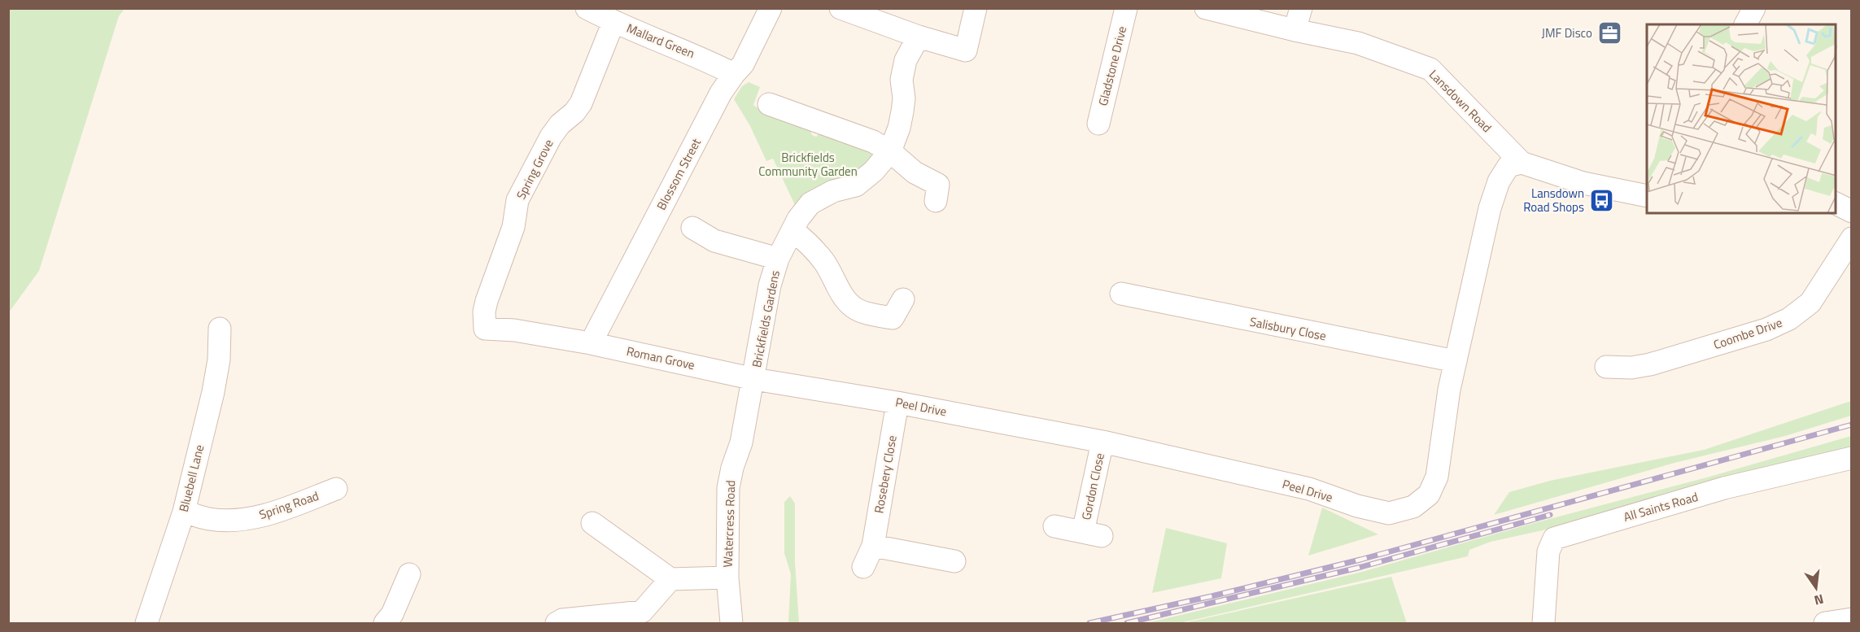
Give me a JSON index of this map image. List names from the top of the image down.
{
  "streets": {
    "street": [
      "Mallard Green",
      "Gladstone Drive",
      "Lansdown Road",
      "Spring Grove",
      "Blossom Street",
      "Brickfields Gardens",
      "Salisbury Close",
      "Coombe Drive",
      "Roman Grove",
      "Peel Drive",
      "Rosebery Close",
      "Bluebell Lane",
      "Gordon Close",
      "Spring Road",
      "All Saints Road",
      "Watercress Road"
    ]
  },
  "crossings": [
    ["Mallard Green", "Spring Grove"],
    ["Mallard Green", "Blossom Street"],
    ["Lansdown Road", "Peel Drive"],
    ["Spring Grove", "Roman Grove"],
    ["Blossom Street", "Roman Grove"],
    ["Brickfields Gardens", "Roman Grove"],
    ["Brickfields Gardens", "Watercress Road"],
    ["Salisbury Close", "Peel Drive"],
    ["Roman Grove", "Peel Drive"],
    ["Roman Grove", "Watercress Road"],
    ["Peel Drive", "Rosebery Close"],
    ["Peel Drive", "Gordon Close"],
    ["Bluebell Lane", "Spring Road"]
  ],
  "parks": ["Brickfields Community Garden"],
  "places": {
    "office": ["JMF Disco"],
    "bus stop": ["Lansdown Road Shops"]
  },
  "north": "bottom"
}
